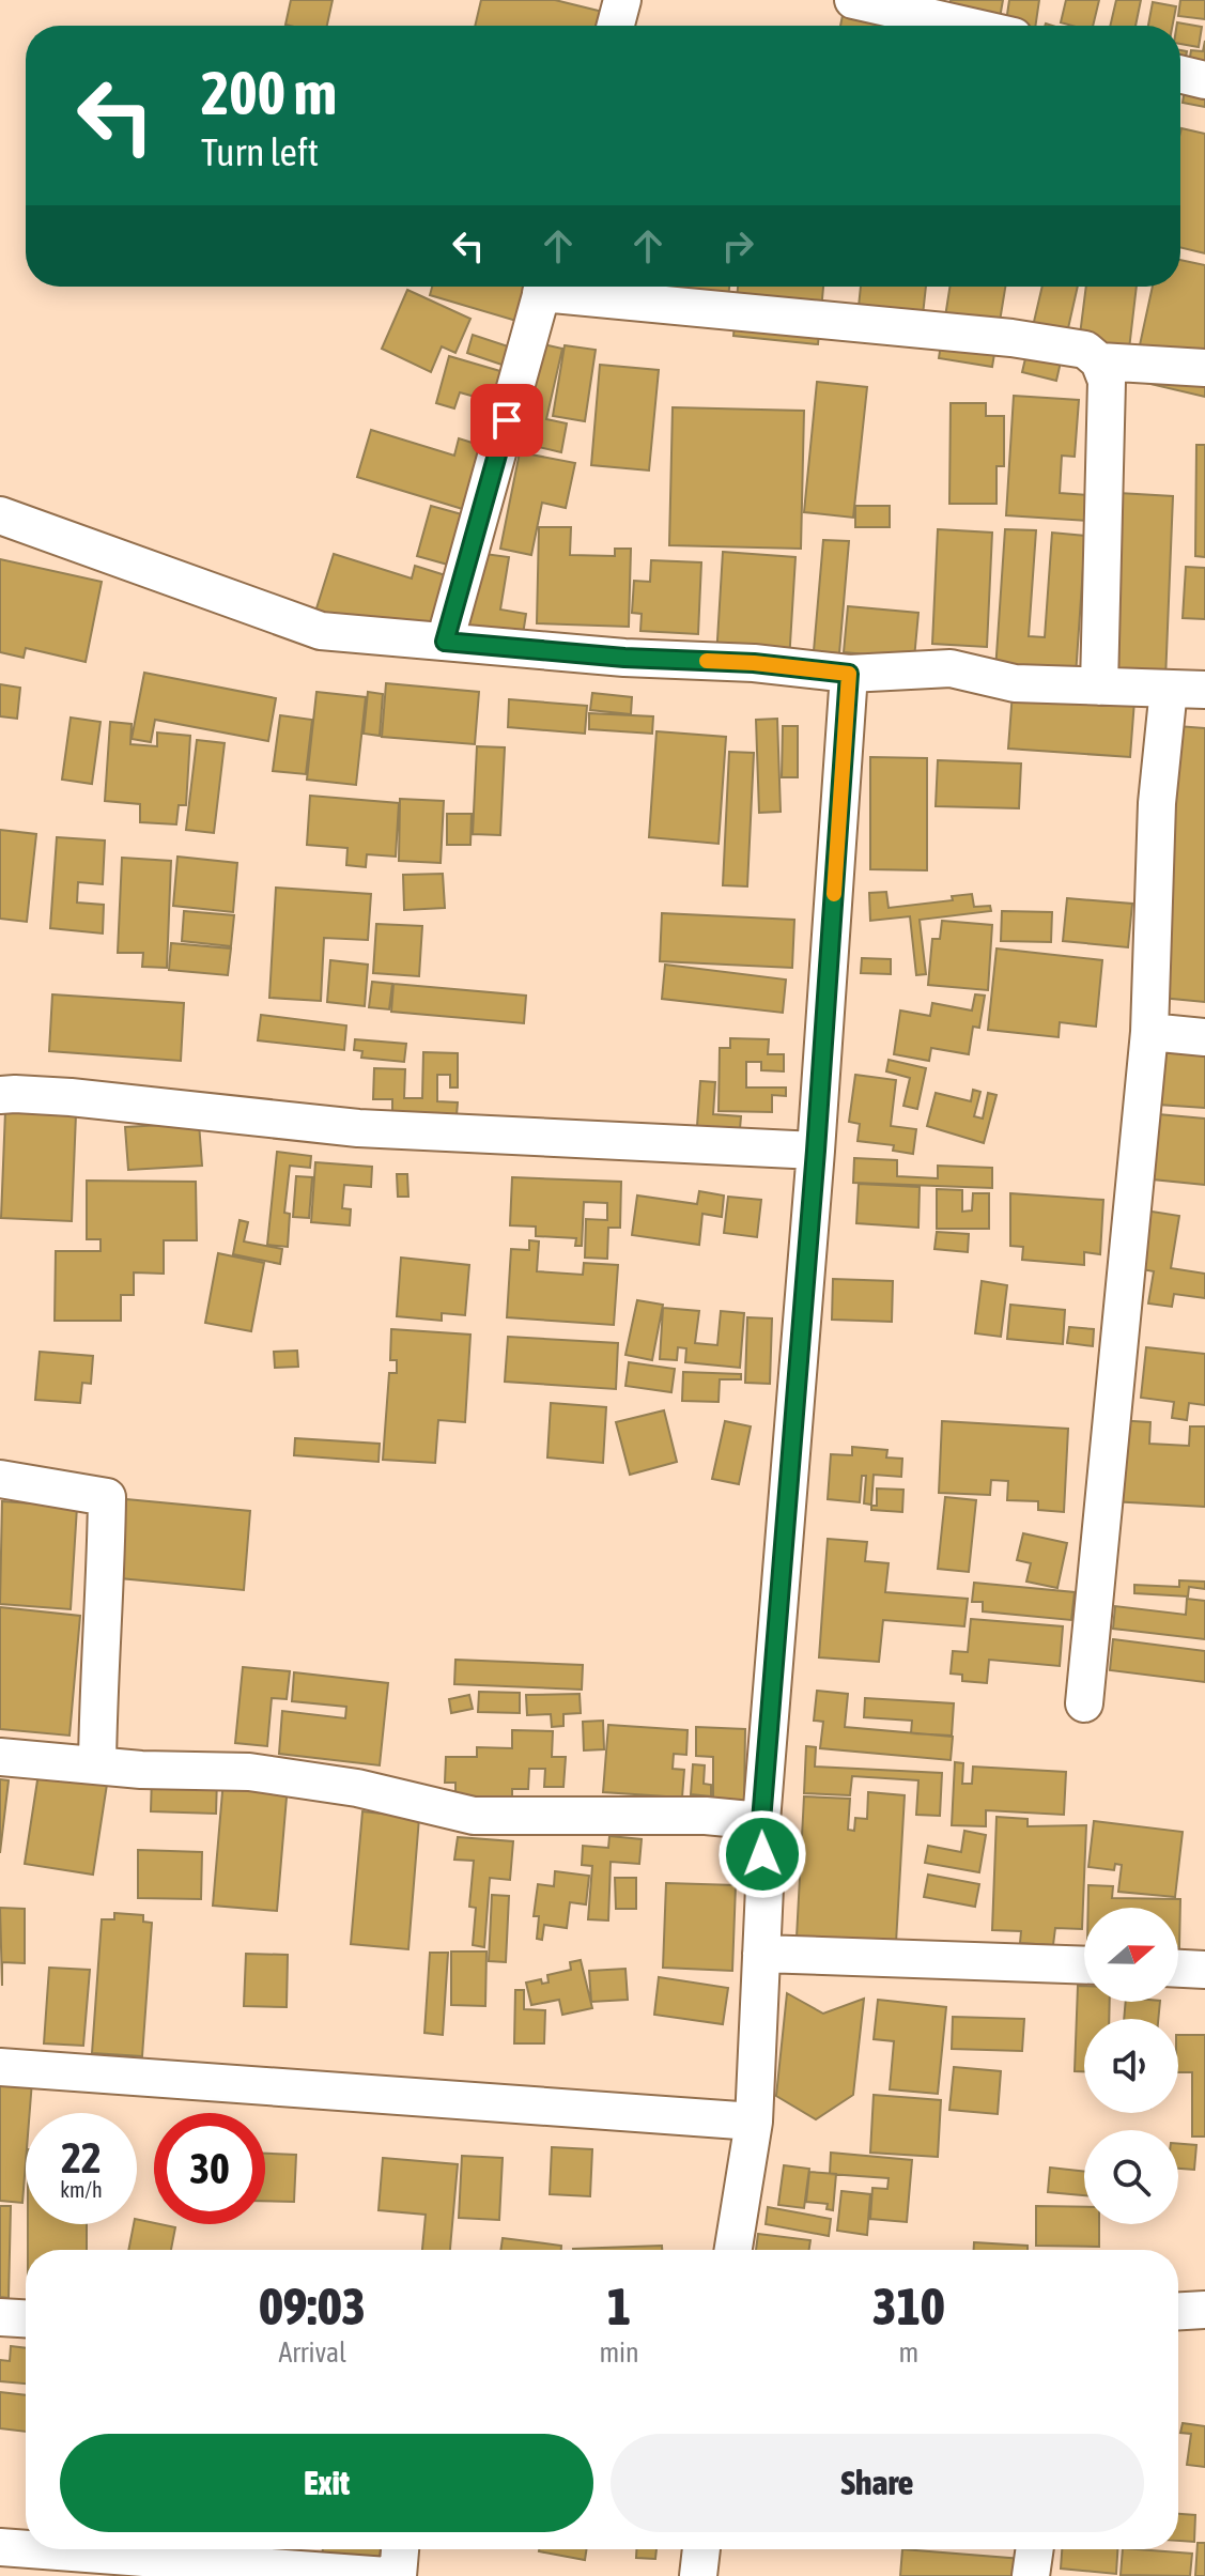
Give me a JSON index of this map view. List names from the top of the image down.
{
  "north": "right",
  "page": {
    "turn": ["200 m", "Turn left"],
    "speed": "22 km/h",
    "limit": "30",
    "eta": [
      "09:03",
      "Arrival",
      "1",
      "min",
      "310",
      "m"
    ],
    "buttons": ["Exit", "Share"]
  }
}
